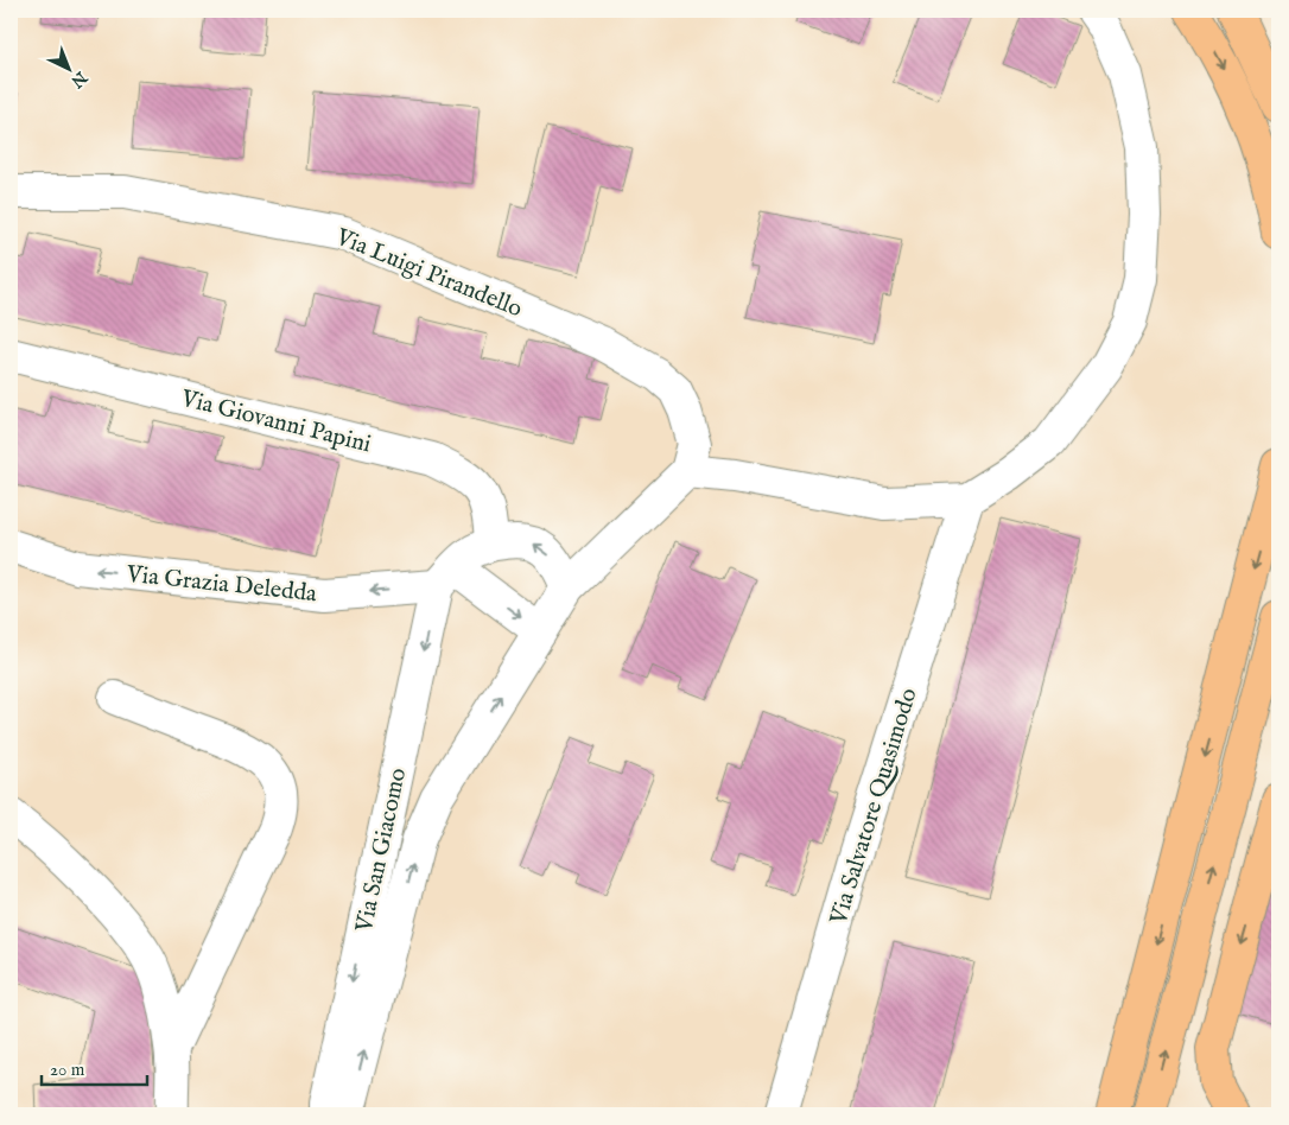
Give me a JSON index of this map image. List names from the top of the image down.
{
  "streets": {
    "street": [
      "Via Luigi Pirandello",
      "Via Giovanni Papini",
      "Via Grazia Deledda",
      "Via Salvatore Quasimodo",
      "Via San Giacomo"
    ]
  },
  "crossings": [
    ["Via Luigi Pirandello", "Via San Giacomo"],
    ["Via Grazia Deledda", "Via San Giacomo"]
  ],
  "one_way": ["Via Grazia Deledda"],
  "scale_bar": "20 m",
  "north": "bottom right"
}
